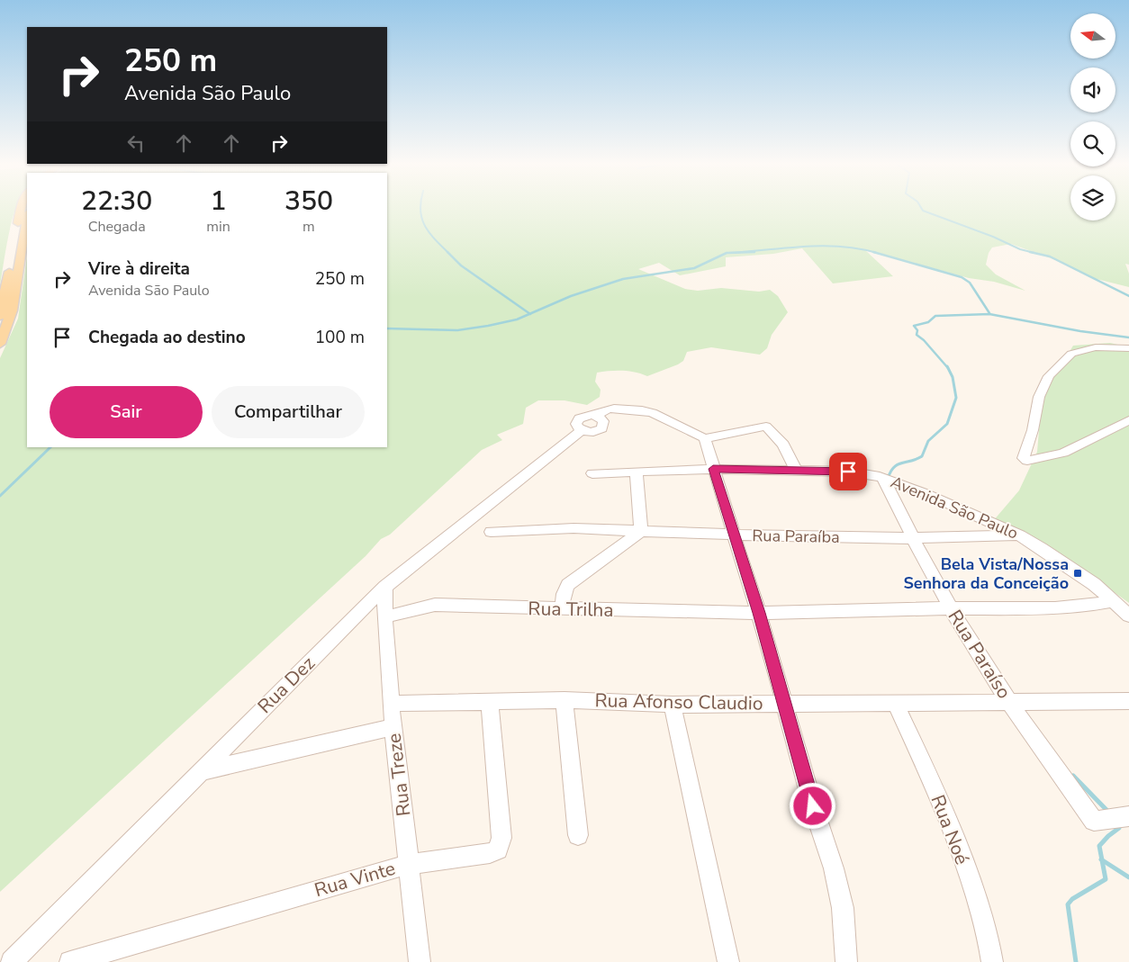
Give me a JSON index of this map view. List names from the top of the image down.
{
  "streets": {
    "street": [
      "Avenida São Paulo",
      "Rua Paraíba",
      "Rua Trilha",
      "Rua Paraíso",
      "Rua Dez",
      "Rua Afonso Claudio",
      "Rua Treze",
      "Rua Noé",
      "Rua Vinte"
    ]
  },
  "crossings": [
    ["Avenida São Paulo", "Rua Paraíba"],
    ["Avenida São Paulo", "Rua Trilha"],
    ["Avenida São Paulo", "Rua Paraíso"],
    ["Rua Paraíba", "Rua Paraíso"],
    ["Rua Trilha", "Rua Paraíso"],
    ["Rua Trilha", "Rua Treze"],
    ["Rua Paraíso", "Rua Afonso Claudio"],
    ["Rua Dez", "Rua Treze"],
    ["Rua Afonso Claudio", "Rua Treze"],
    ["Rua Afonso Claudio", "Rua Noé"],
    ["Rua Afonso Claudio", "Rua Vinte"],
    ["Rua Treze", "Rua Vinte"]
  ],
  "places": {
    "transit": ["Bela Vista/Nossa Senhora da Conceição"]
  },
  "north": "left",
  "page": {
    "turn": ["250 m", "Avenida São Paulo"],
    "eta": [
      "22:30",
      "Chegada",
      "1",
      "min",
      "350",
      "m"
    ],
    "list": [
      {
        "name": "Vire à direita",
        "note": "Avenida São Paulo",
        "value": "250 m"
      },
      {
        "name": "Chegada ao destino",
        "value": "100 m"
      }
    ],
    "buttons": ["Sair", "Compartilhar"]
  }
}
